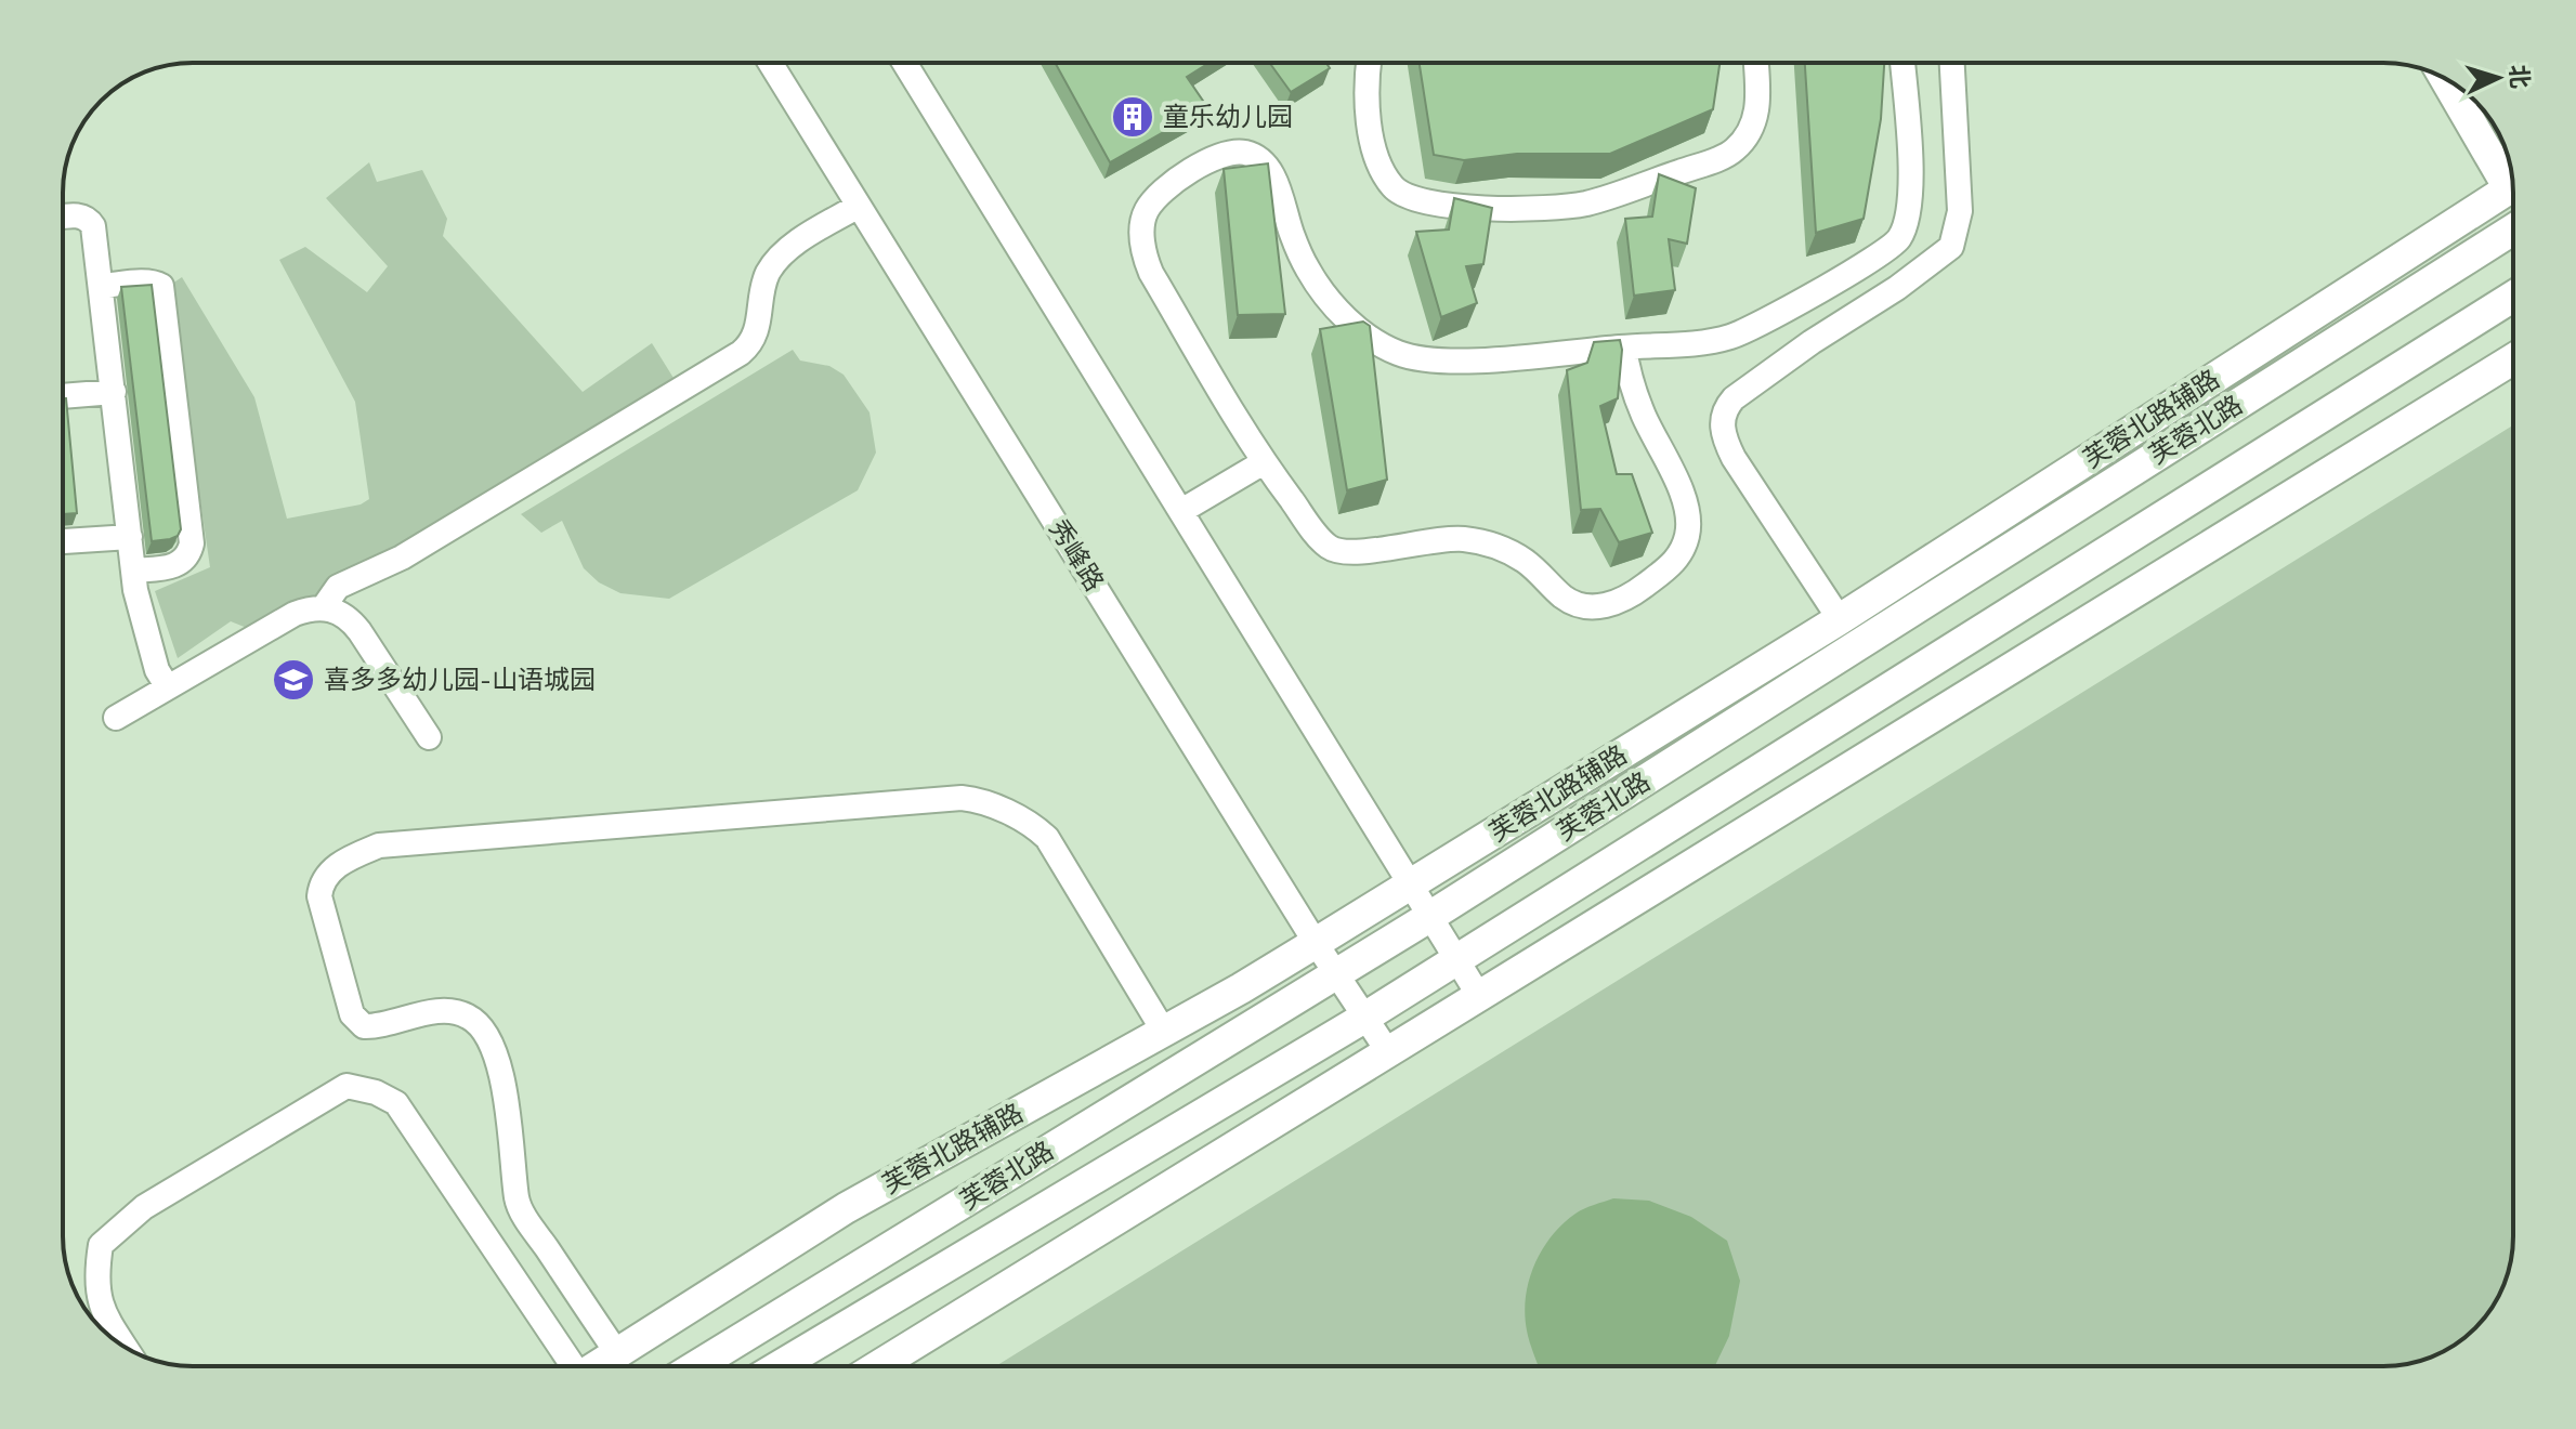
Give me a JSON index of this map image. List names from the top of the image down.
{
  "streets": {
    "main road": ["芙蓉北路辅路", "芙蓉北路"],
    "street": ["秀峰路"]
  },
  "crossings": [
    ["芙蓉北路辅路", "秀峰路"],
    ["芙蓉北路", "秀峰路"]
  ],
  "places": {
    "building": ["童乐幼儿园"],
    "school or university": ["喜多多幼儿园-山语城园"]
  },
  "north": "right"
}
